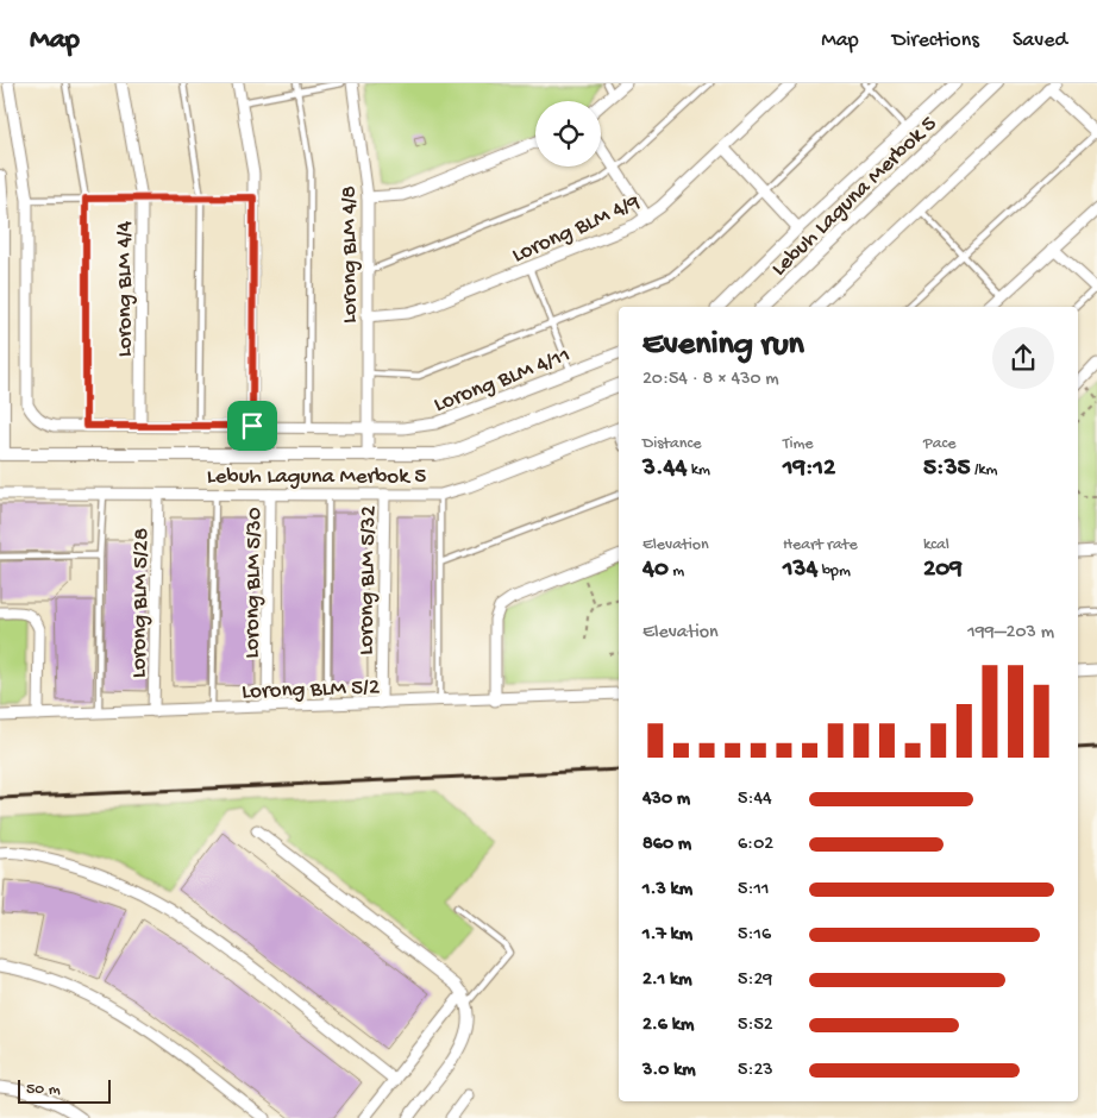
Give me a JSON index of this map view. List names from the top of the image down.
{
  "streets": {
    "street": [
      "Lebuh Laguna Merbok 5",
      "Lorong BLM 4/9",
      "Lorong BLM 4/8",
      "Lorong BLM 4/4",
      "Lorong BLM 4/11",
      "Lorong BLM 5/32",
      "Lorong BLM 5/30",
      "Lorong BLM 5/28",
      "Lorong BLM 5/2"
    ]
  },
  "crossings": [
    ["Lebuh Laguna Merbok 5", "Lorong BLM 4/8"],
    ["Lebuh Laguna Merbok 5", "Lorong BLM 5/32"],
    ["Lebuh Laguna Merbok 5", "Lorong BLM 5/30"],
    ["Lebuh Laguna Merbok 5", "Lorong BLM 5/28"],
    ["Lorong BLM 4/9", "Lorong BLM 4/8"],
    ["Lorong BLM 4/8", "Lorong BLM 4/11"],
    ["Lorong BLM 4/4", "Lorong BLM 4/11"],
    ["Lorong BLM 5/32", "Lorong BLM 5/2"],
    ["Lorong BLM 5/30", "Lorong BLM 5/2"],
    ["Lorong BLM 5/28", "Lorong BLM 5/2"]
  ],
  "scale_bar": "50 m",
  "page": {
    "header": "Map",
    "nav": ["Map", "Directions", "Saved"],
    "heading": ["Evening run", "20:54 · 8 × 430 m"],
    "stats": [
      ["Distance", "3.44 km"],
      ["Time", "19:12"],
      ["Pace", "5:35 /km"],
      ["Elevation", "40 m"],
      ["Heart rate", "134 bpm"],
      ["kcal", "209"]
    ],
    "chart": ["Elevation", "199–203 m"],
    "list": [
      {
        "name": "430 m",
        "note": "5:44"
      },
      {
        "name": "860 m",
        "note": "6:02"
      },
      {
        "name": "1.3 km",
        "note": "5:11"
      },
      {
        "name": "1.7 km",
        "note": "5:16"
      },
      {
        "name": "2.1 km",
        "note": "5:29"
      },
      {
        "name": "2.6 km",
        "note": "5:52"
      },
      {
        "name": "3.0 km",
        "note": "5:23"
      }
    ],
    "scale": "50 m"
  }
}
